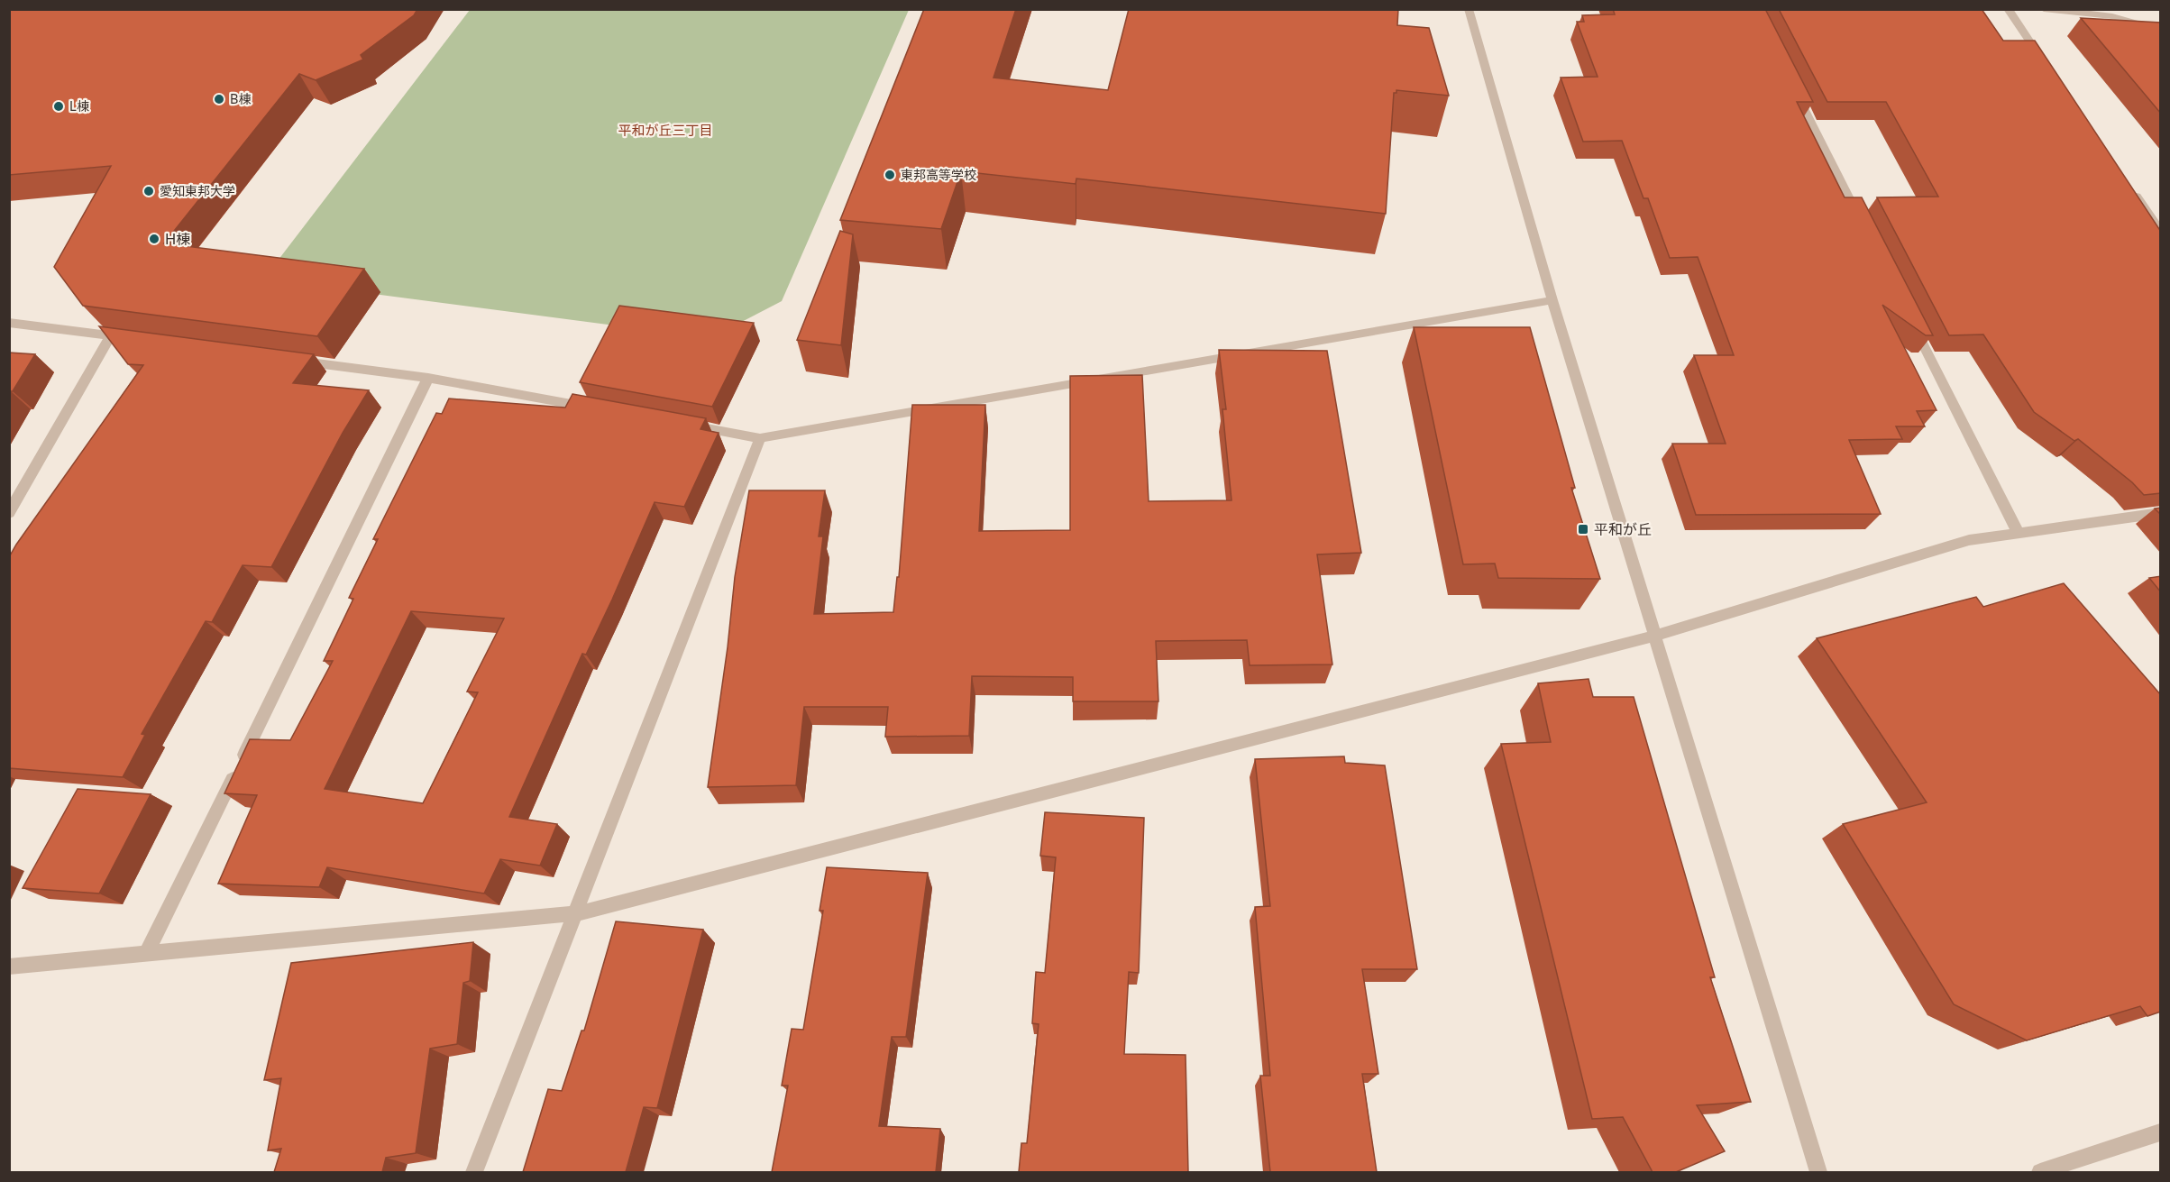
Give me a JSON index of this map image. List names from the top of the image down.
{
  "districts": ["平和が丘三丁目"],
  "places": {
    "other": [
      "B棟",
      "L棟",
      "東邦高等学校",
      "愛知東邦大学",
      "H棟"
    ],
    "transit": ["平和が丘"]
  }
}
